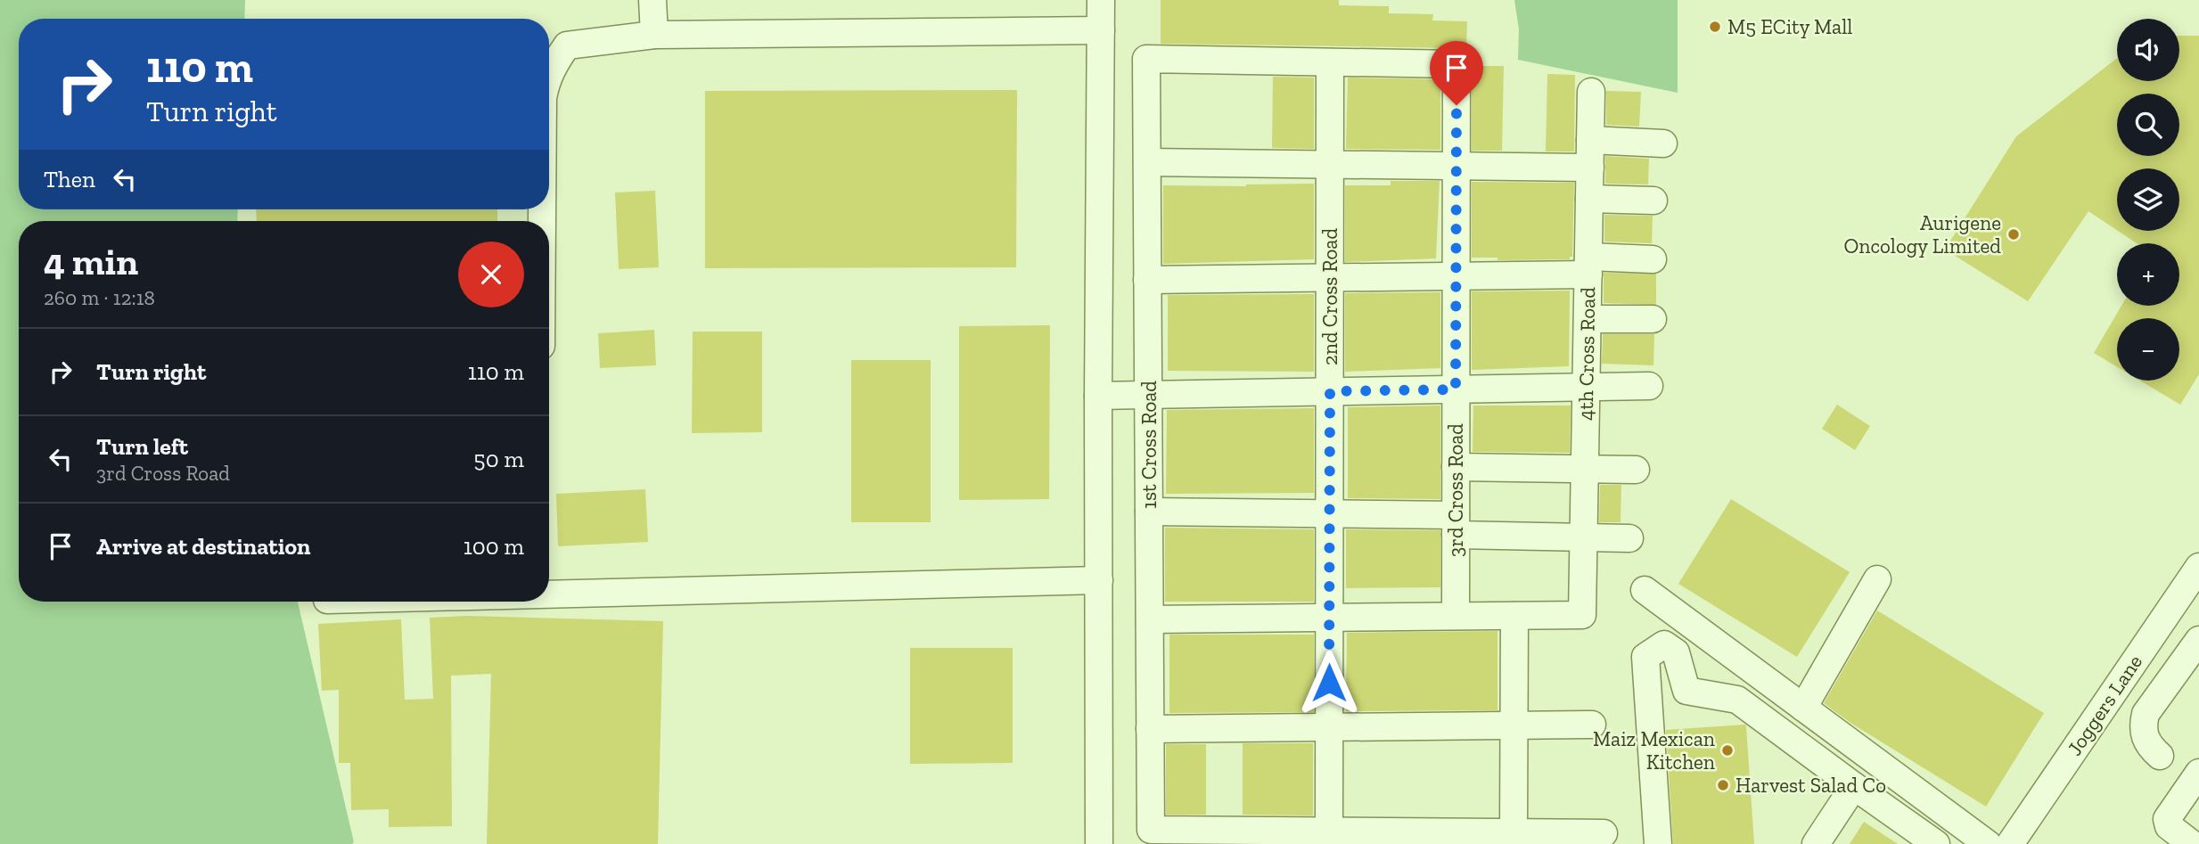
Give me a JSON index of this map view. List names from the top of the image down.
{
  "streets": {
    "street": [
      "2nd Cross Road",
      "4th Cross Road",
      "1st Cross Road",
      "3rd Cross Road",
      "Joggers Lane"
    ]
  },
  "crossings": [
    ["2nd Cross Road", "1st Cross Road"],
    ["2nd Cross Road", "3rd Cross Road"],
    ["1st Cross Road", "3rd Cross Road"]
  ],
  "places": [
    "M5 ECity Mall",
    "Aurigene Oncology Limited",
    "Maiz Mexican Kitchen",
    "Harvest Salad Co"
  ],
  "page": {
    "map_buttons": ["+", "−"],
    "turn": ["110 m", "Turn right"],
    "then": "Then",
    "heading": ["4 min", "260 m · 12:18"],
    "list": [
      {
        "name": "Turn right",
        "value": "110 m"
      },
      {
        "name": "Turn left",
        "note": "3rd Cross Road",
        "value": "50 m"
      },
      {
        "name": "Arrive at destination",
        "value": "100 m"
      }
    ]
  }
}
